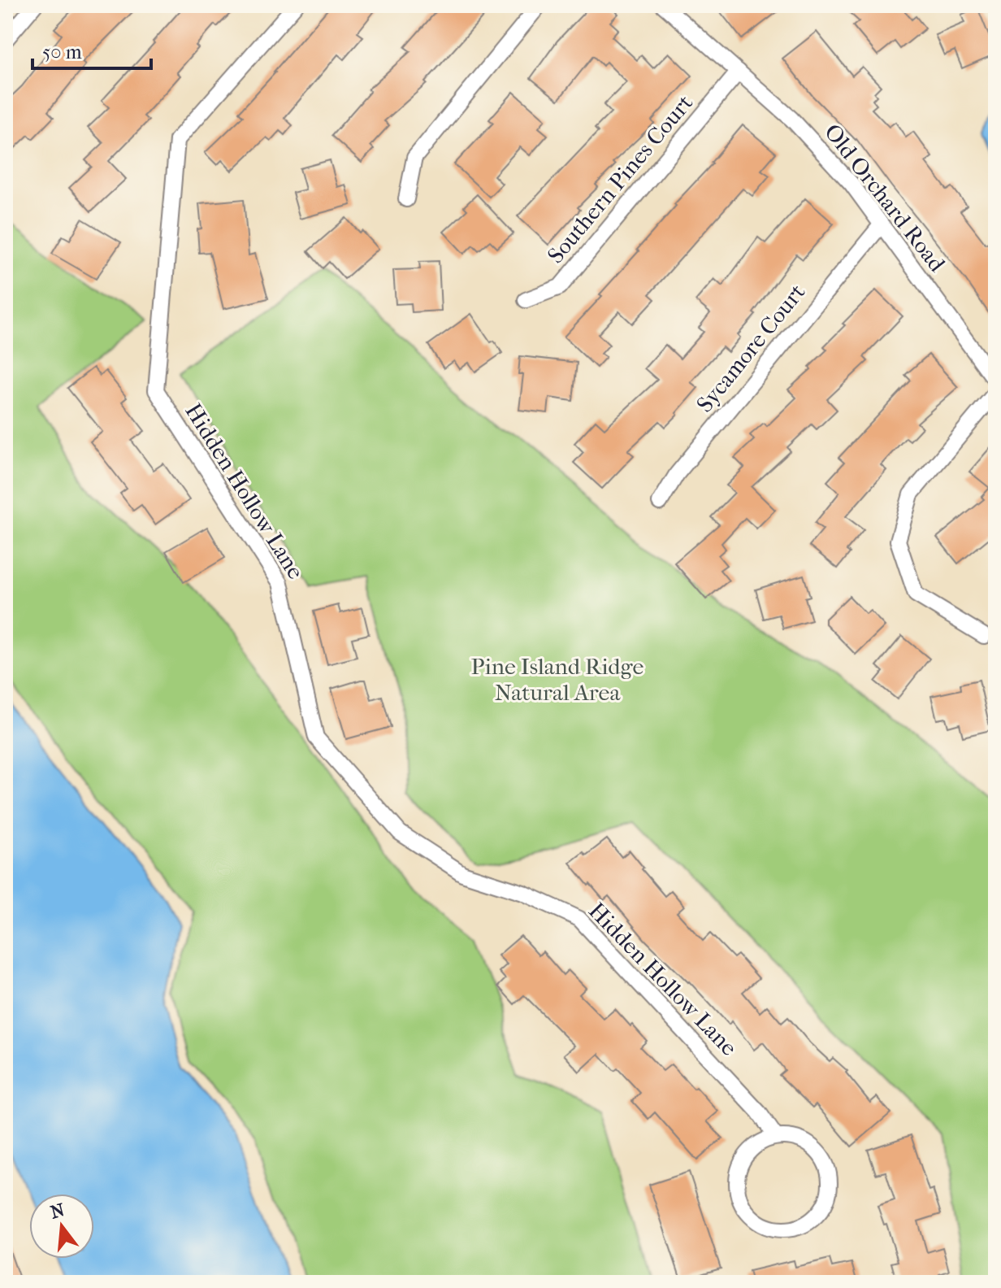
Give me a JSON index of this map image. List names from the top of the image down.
{
  "streets": {
    "street": [
      "Southern Pines Court",
      "Old Orchard Road",
      "Sycamore Court",
      "Hidden Hollow Lane"
    ]
  },
  "crossings": [
    ["Southern Pines Court", "Old Orchard Road"],
    ["Old Orchard Road", "Sycamore Court"]
  ],
  "parks": ["Pine Island Ridge Natural Area"],
  "scale_bar": "50 m",
  "north": "top"
}
